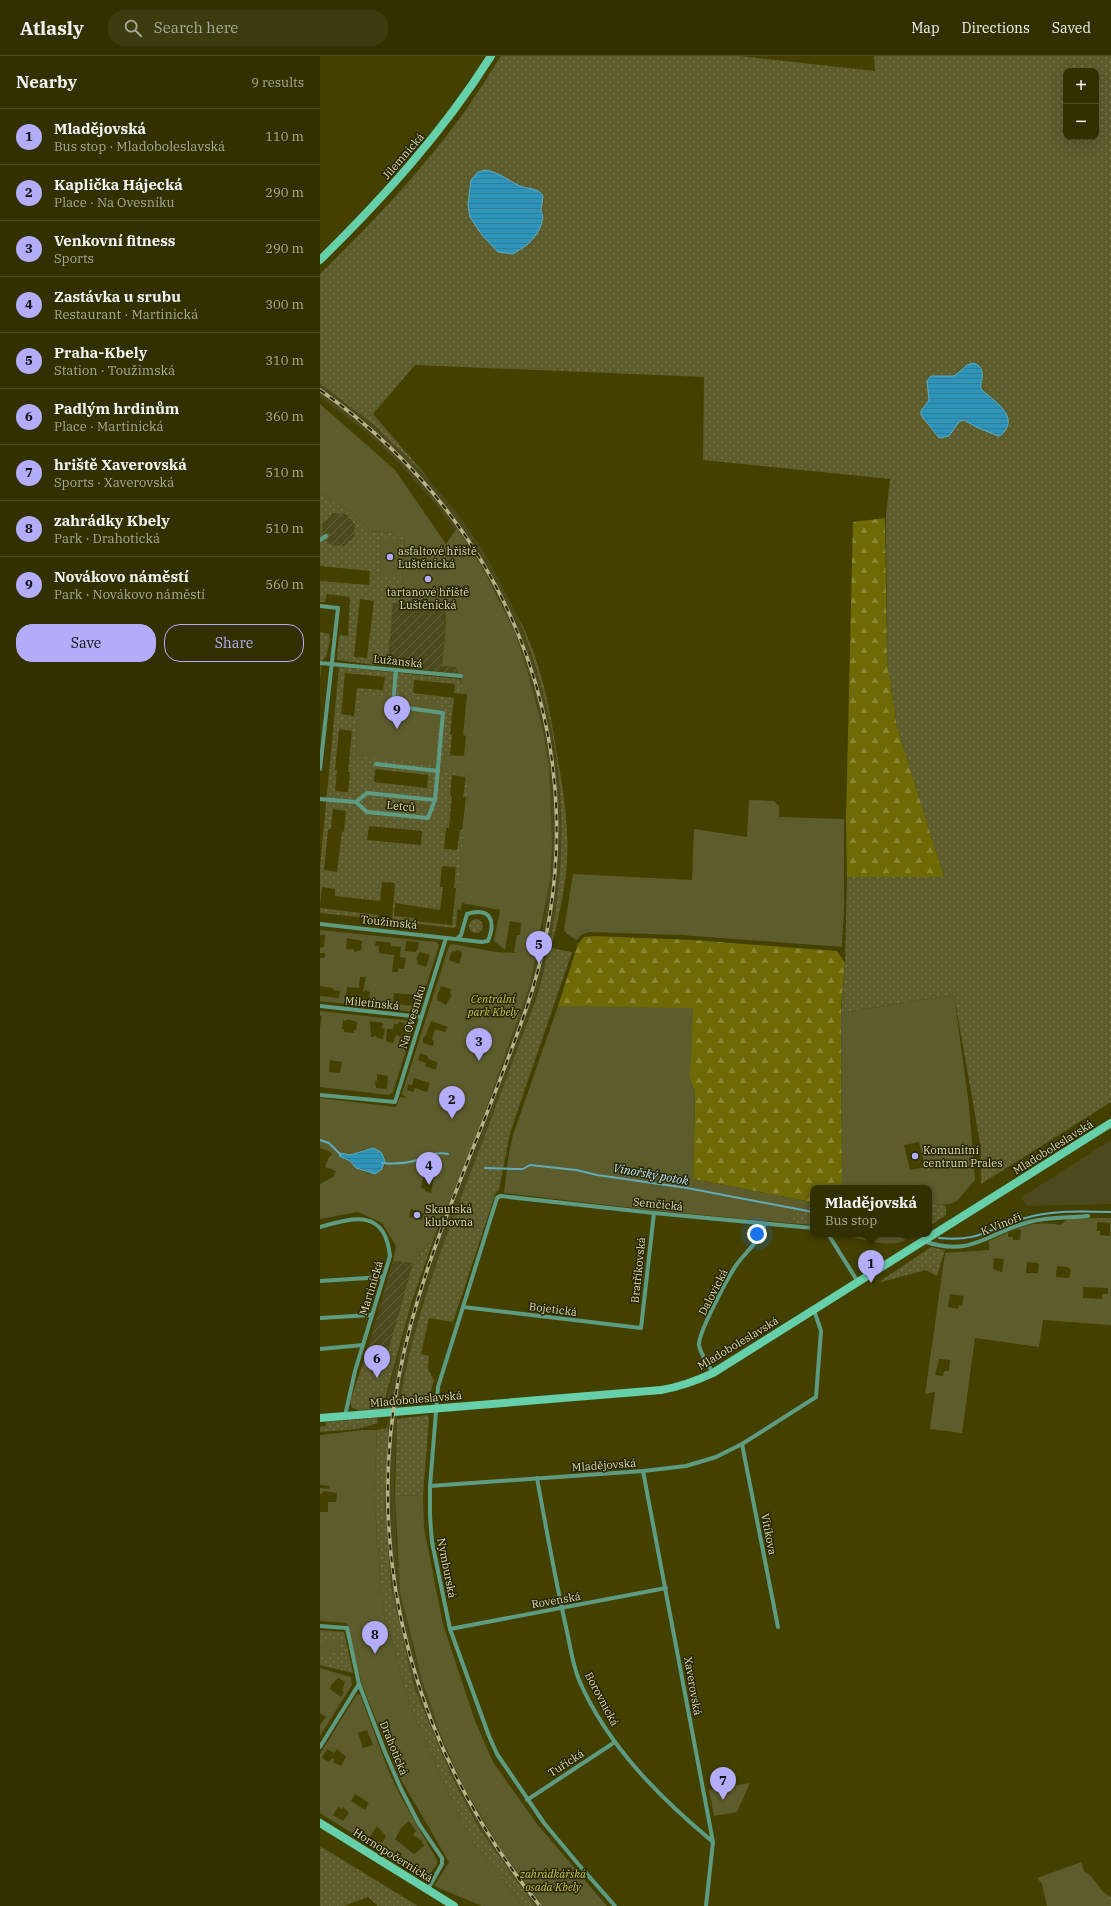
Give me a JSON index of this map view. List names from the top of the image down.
{
  "streets": {
    "main road": ["Jilemnická", "Mladoboleslavská", "Hornopočernická"],
    "street": [
      "Lužanská",
      "Letců",
      "Toužimská",
      "Miletínská",
      "Na Ovesníku",
      "Semčická",
      "K Vinoři",
      "Bratříkovská",
      "Martinická",
      "Dalovická",
      "Bojetická",
      "Mladějovská",
      "Vitíkova",
      "Nymburská",
      "Rovenská",
      "Xaverovská",
      "Borovnická",
      "Drahotická",
      "Tuřická"
    ]
  },
  "crossings": [
    ["Lužanská", "Letců"],
    ["Toužimská", "Na Ovesníku"],
    ["Miletínská", "Na Ovesníku"],
    ["Mladoboleslavská", "K Vinoři"],
    ["Mladoboleslavská", "Martinická"],
    ["Mladoboleslavská", "Dalovická"],
    ["Mladoboleslavská", "Mladějovská"],
    ["Mladoboleslavská", "Nymburská"],
    ["Semčická", "Bratříkovská"],
    ["Semčická", "Dalovická"],
    ["Semčická", "Nymburská"],
    ["Bratříkovská", "Bojetická"],
    ["Bojetická", "Nymburská"],
    ["Mladějovská", "Vitíkova"],
    ["Mladějovská", "Nymburská"],
    ["Mladějovská", "Xaverovská"],
    ["Mladějovská", "Borovnická"],
    ["Nymburská", "Rovenská"],
    ["Nymburská", "Tuřická"],
    ["Rovenská", "Xaverovská"],
    ["Rovenská", "Borovnická"],
    ["Xaverovská", "Borovnická"],
    ["Borovnická", "Tuřická"],
    ["Drahotická", "Hornopočernická"]
  ],
  "water": ["Vinořský potok"],
  "parks": ["Centrální park Kbely", "zahrádkářská osada Kbely"],
  "places": [
    "asfaltové hřiště Luštěnická",
    "tartanové hřiště Luštěnická",
    "Komunitní centrum Prales",
    "Skautská klubovna"
  ],
  "page": {
    "header": "Atlasly",
    "search": "Search here",
    "nav": ["Map", "Directions", "Saved"],
    "heading": ["Nearby", "9 results"],
    "map_buttons": ["+", "−"],
    "list": [
      {
        "mark": "1",
        "name": "Mladějovská",
        "note": "Bus stop · Mladoboleslavská",
        "value": "110 m"
      },
      {
        "mark": "2",
        "name": "Kaplička Hájecká",
        "note": "Place · Na Ovesníku",
        "value": "290 m"
      },
      {
        "mark": "3",
        "name": "Venkovní fitness",
        "note": "Sports",
        "value": "290 m"
      },
      {
        "mark": "4",
        "name": "Zastávka u srubu",
        "note": "Restaurant · Martinická",
        "value": "300 m"
      },
      {
        "mark": "5",
        "name": "Praha-Kbely",
        "note": "Station · Toužimská",
        "value": "310 m"
      },
      {
        "mark": "6",
        "name": "Padlým hrdinům",
        "note": "Place · Martinická",
        "value": "360 m"
      },
      {
        "mark": "7",
        "name": "hriště Xaverovská",
        "note": "Sports · Xaverovská",
        "value": "510 m"
      },
      {
        "mark": "8",
        "name": "zahrádky Kbely",
        "note": "Park · Drahotická",
        "value": "510 m"
      },
      {
        "mark": "9",
        "name": "Novákovo náměstí",
        "note": "Park · Novákovo náměstí",
        "value": "560 m"
      }
    ],
    "buttons": ["Save", "Share"],
    "pins": [
      "9",
      "5",
      "3",
      "2",
      "4",
      "1",
      "6",
      "8",
      "7"
    ],
    "popup": ["Mladějovská", "Bus stop"]
  }
}
